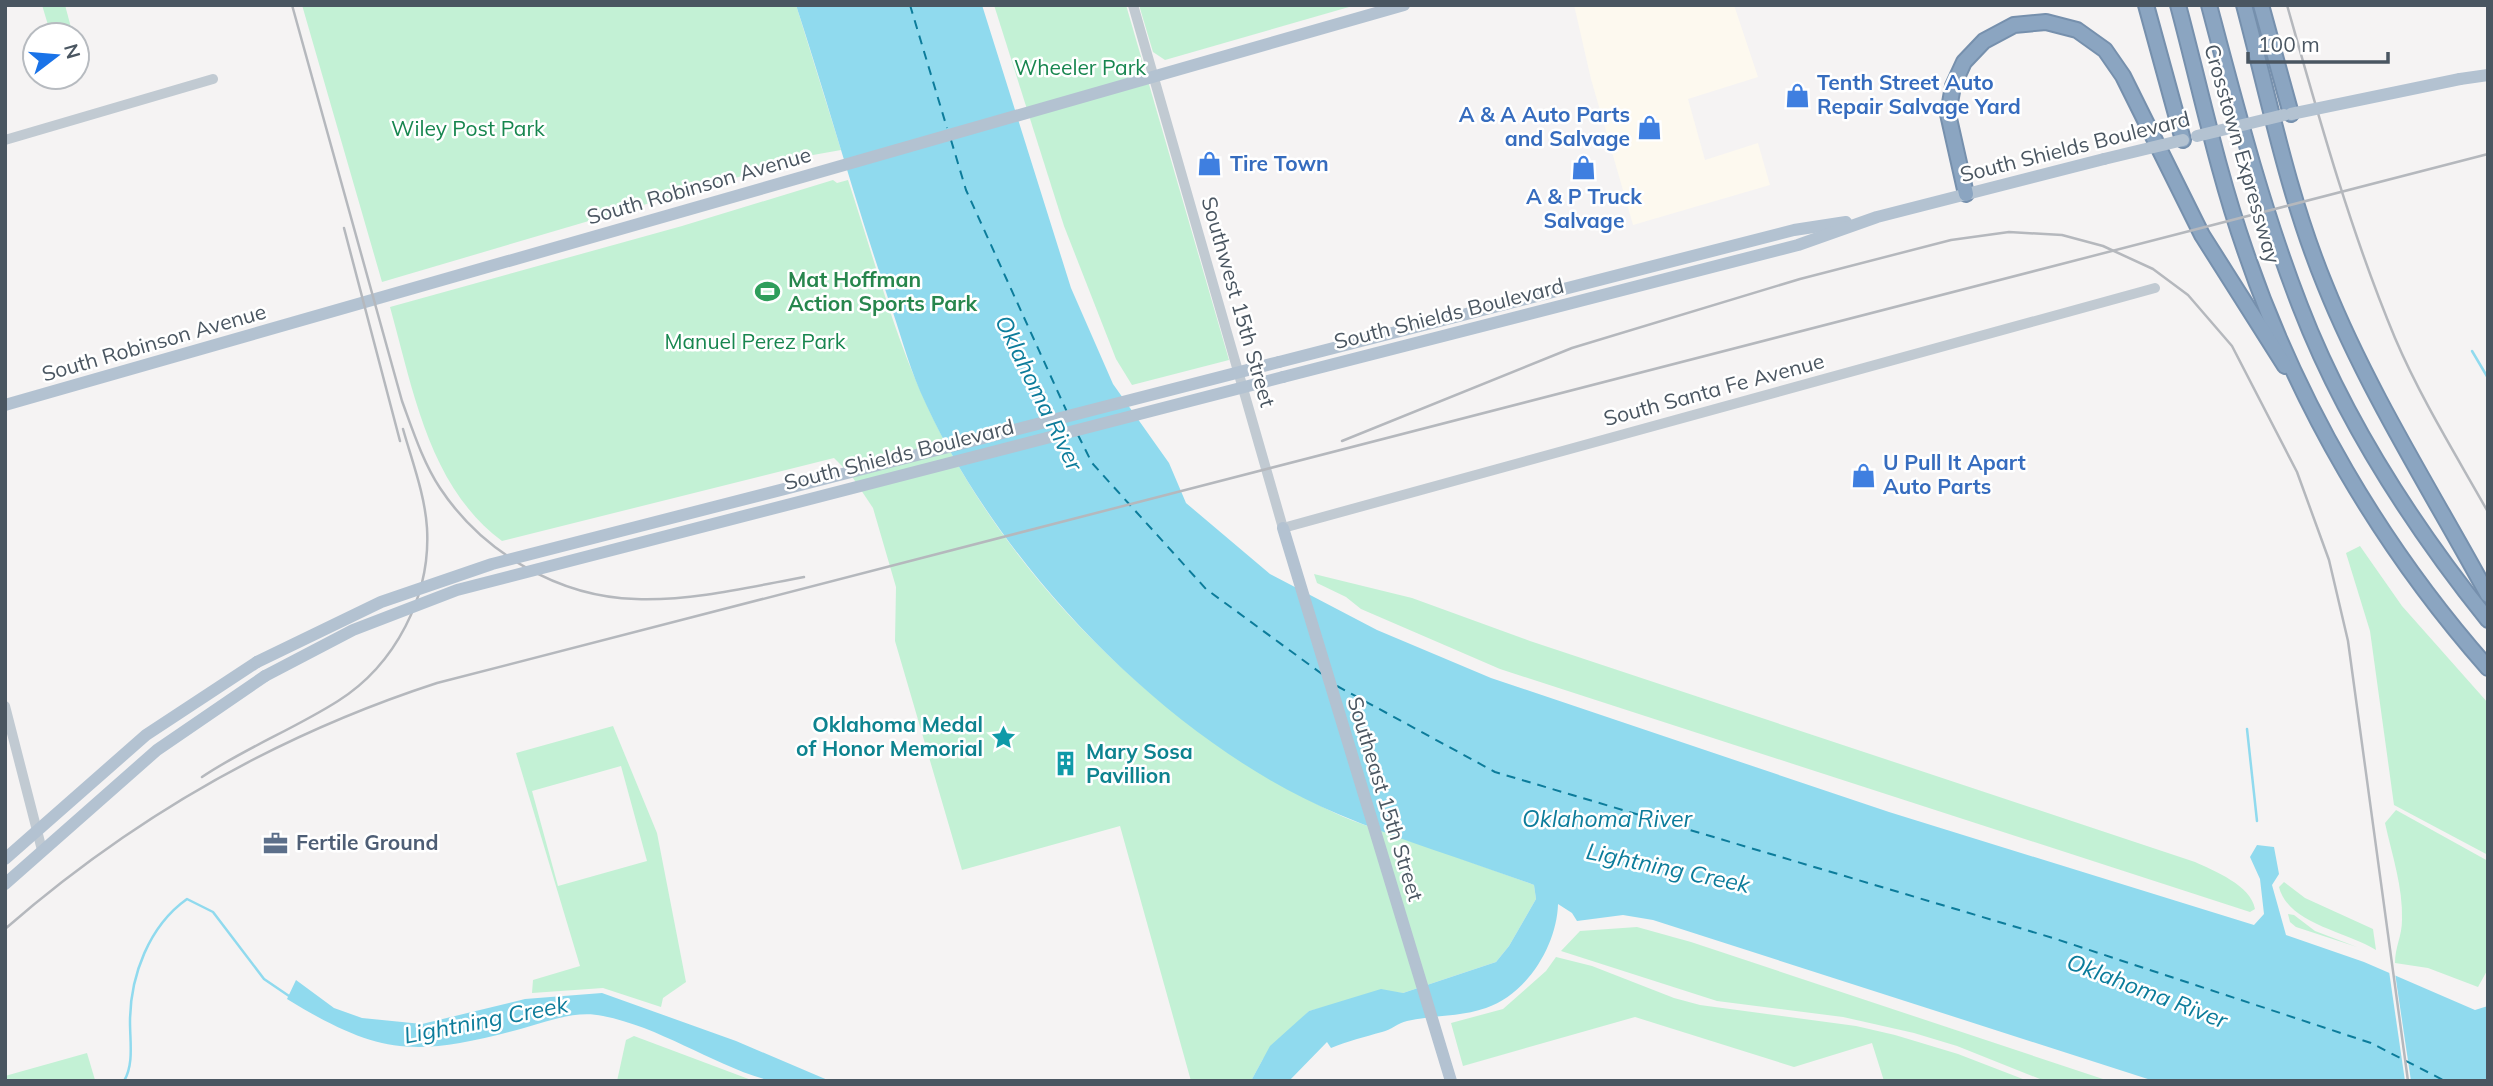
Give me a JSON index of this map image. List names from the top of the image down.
{
  "streets": {
    "highway": ["Crosstown Expressway"],
    "main road": ["South Shields Boulevard", "South Robinson Avenue", "Southeast 15th Street"],
    "street": ["Southwest 15th Street", "South Santa Fe Avenue"]
  },
  "crossings": [
    ["South Robinson Avenue", "Southwest 15th Street"],
    ["Southwest 15th Street", "South Santa Fe Avenue"],
    ["Southwest 15th Street", "Southeast 15th Street"],
    ["South Santa Fe Avenue", "Southeast 15th Street"]
  ],
  "water": ["Oklahoma River", "Lightning Creek"],
  "parks": ["Wheeler Park", "Wiley Post Park", "Manuel Perez Park"],
  "places": {
    "shop": [
      "Tenth Street Auto Repair Salvage Yard",
      "A & A Auto Parts and Salvage",
      "Tire Town",
      "A & P Truck Salvage",
      "U Pull It Apart Auto Parts"
    ],
    "sports": ["Mat Hoffman Action Sports Park"],
    "place": ["Oklahoma Medal of Honor Memorial"],
    "building": ["Mary Sosa Pavillion"],
    "office": ["Fertile Ground"]
  },
  "scale_bar": "100 m",
  "north": "right"
}
